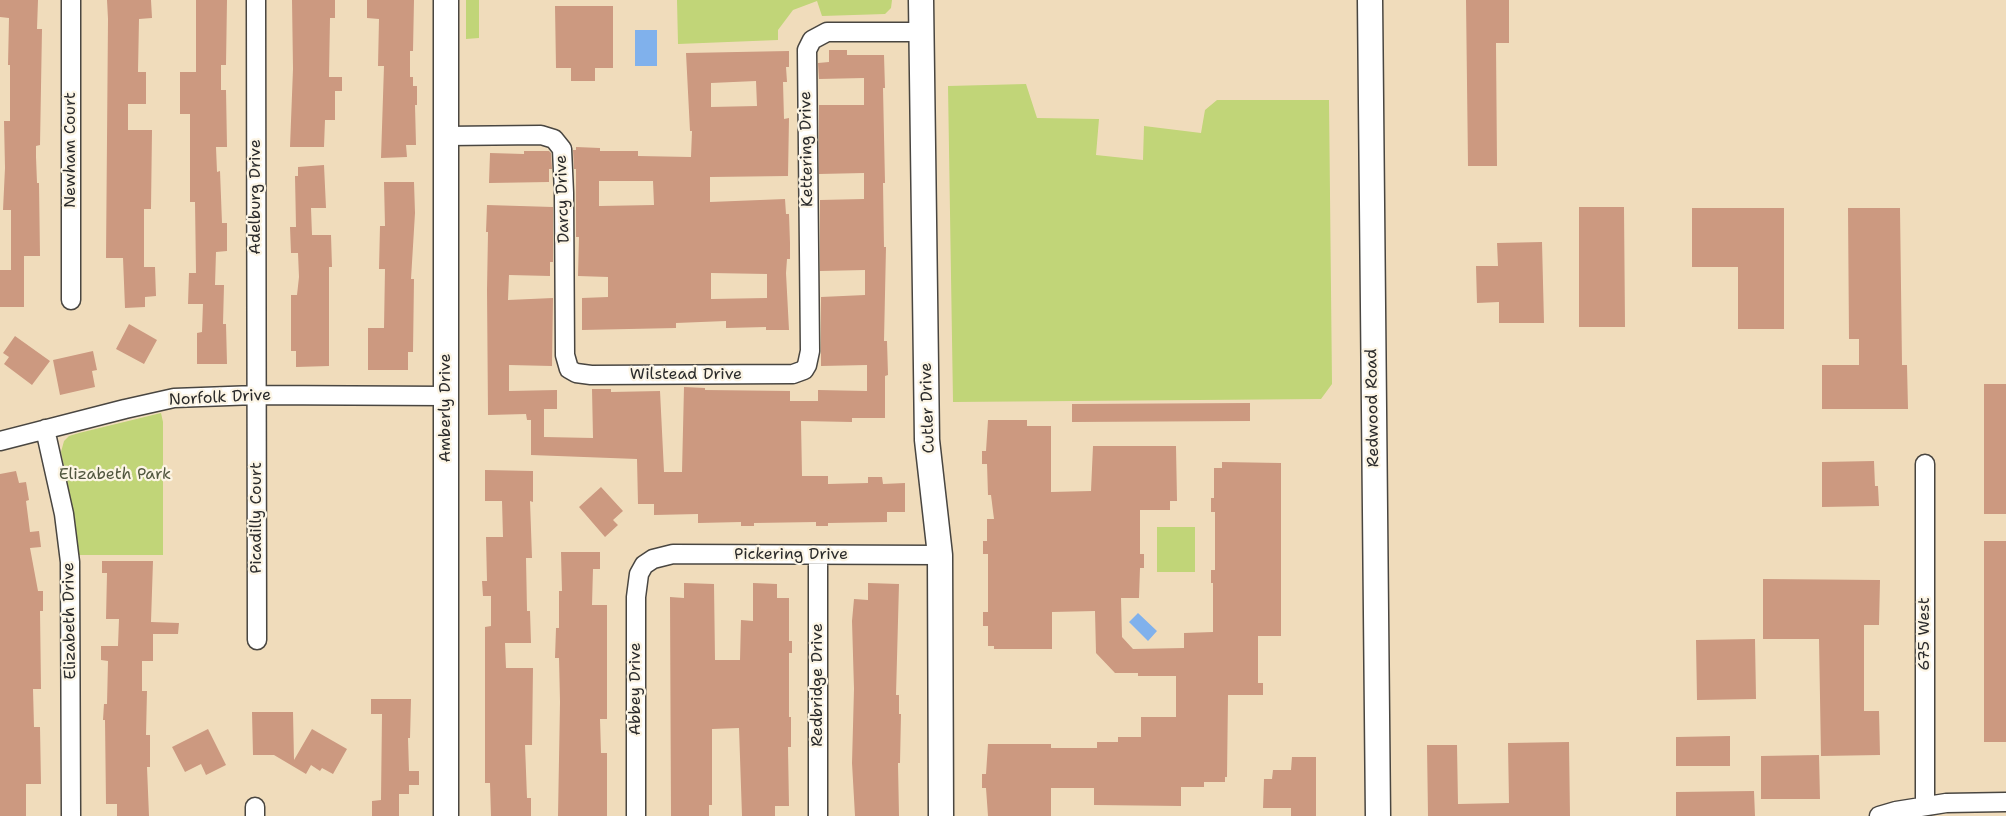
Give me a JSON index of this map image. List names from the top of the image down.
{
  "streets": {
    "street": [
      "Kettering Drive",
      "Newham Court",
      "Adelburg Drive",
      "Darcy Drive",
      "Wilstead Drive",
      "Norfolk Drive",
      "Amberly Drive",
      "Cutler Drive",
      "Redwood Road",
      "Picadilly Court",
      "Pickering Drive",
      "Elizabeth Drive",
      "675 West",
      "Redbridge Drive",
      "Abbey Drive"
    ]
  },
  "crossings": [
    ["Kettering Drive", "Wilstead Drive"],
    ["Kettering Drive", "Cutler Drive"],
    ["Adelburg Drive", "Norfolk Drive"],
    ["Adelburg Drive", "Picadilly Court"],
    ["Darcy Drive", "Wilstead Drive"],
    ["Darcy Drive", "Amberly Drive"],
    ["Norfolk Drive", "Amberly Drive"],
    ["Norfolk Drive", "Picadilly Court"],
    ["Norfolk Drive", "Elizabeth Drive"],
    ["Cutler Drive", "Pickering Drive"],
    ["Pickering Drive", "Redbridge Drive"],
    ["Pickering Drive", "Abbey Drive"]
  ],
  "parks": ["Elizabeth Park"]
}
